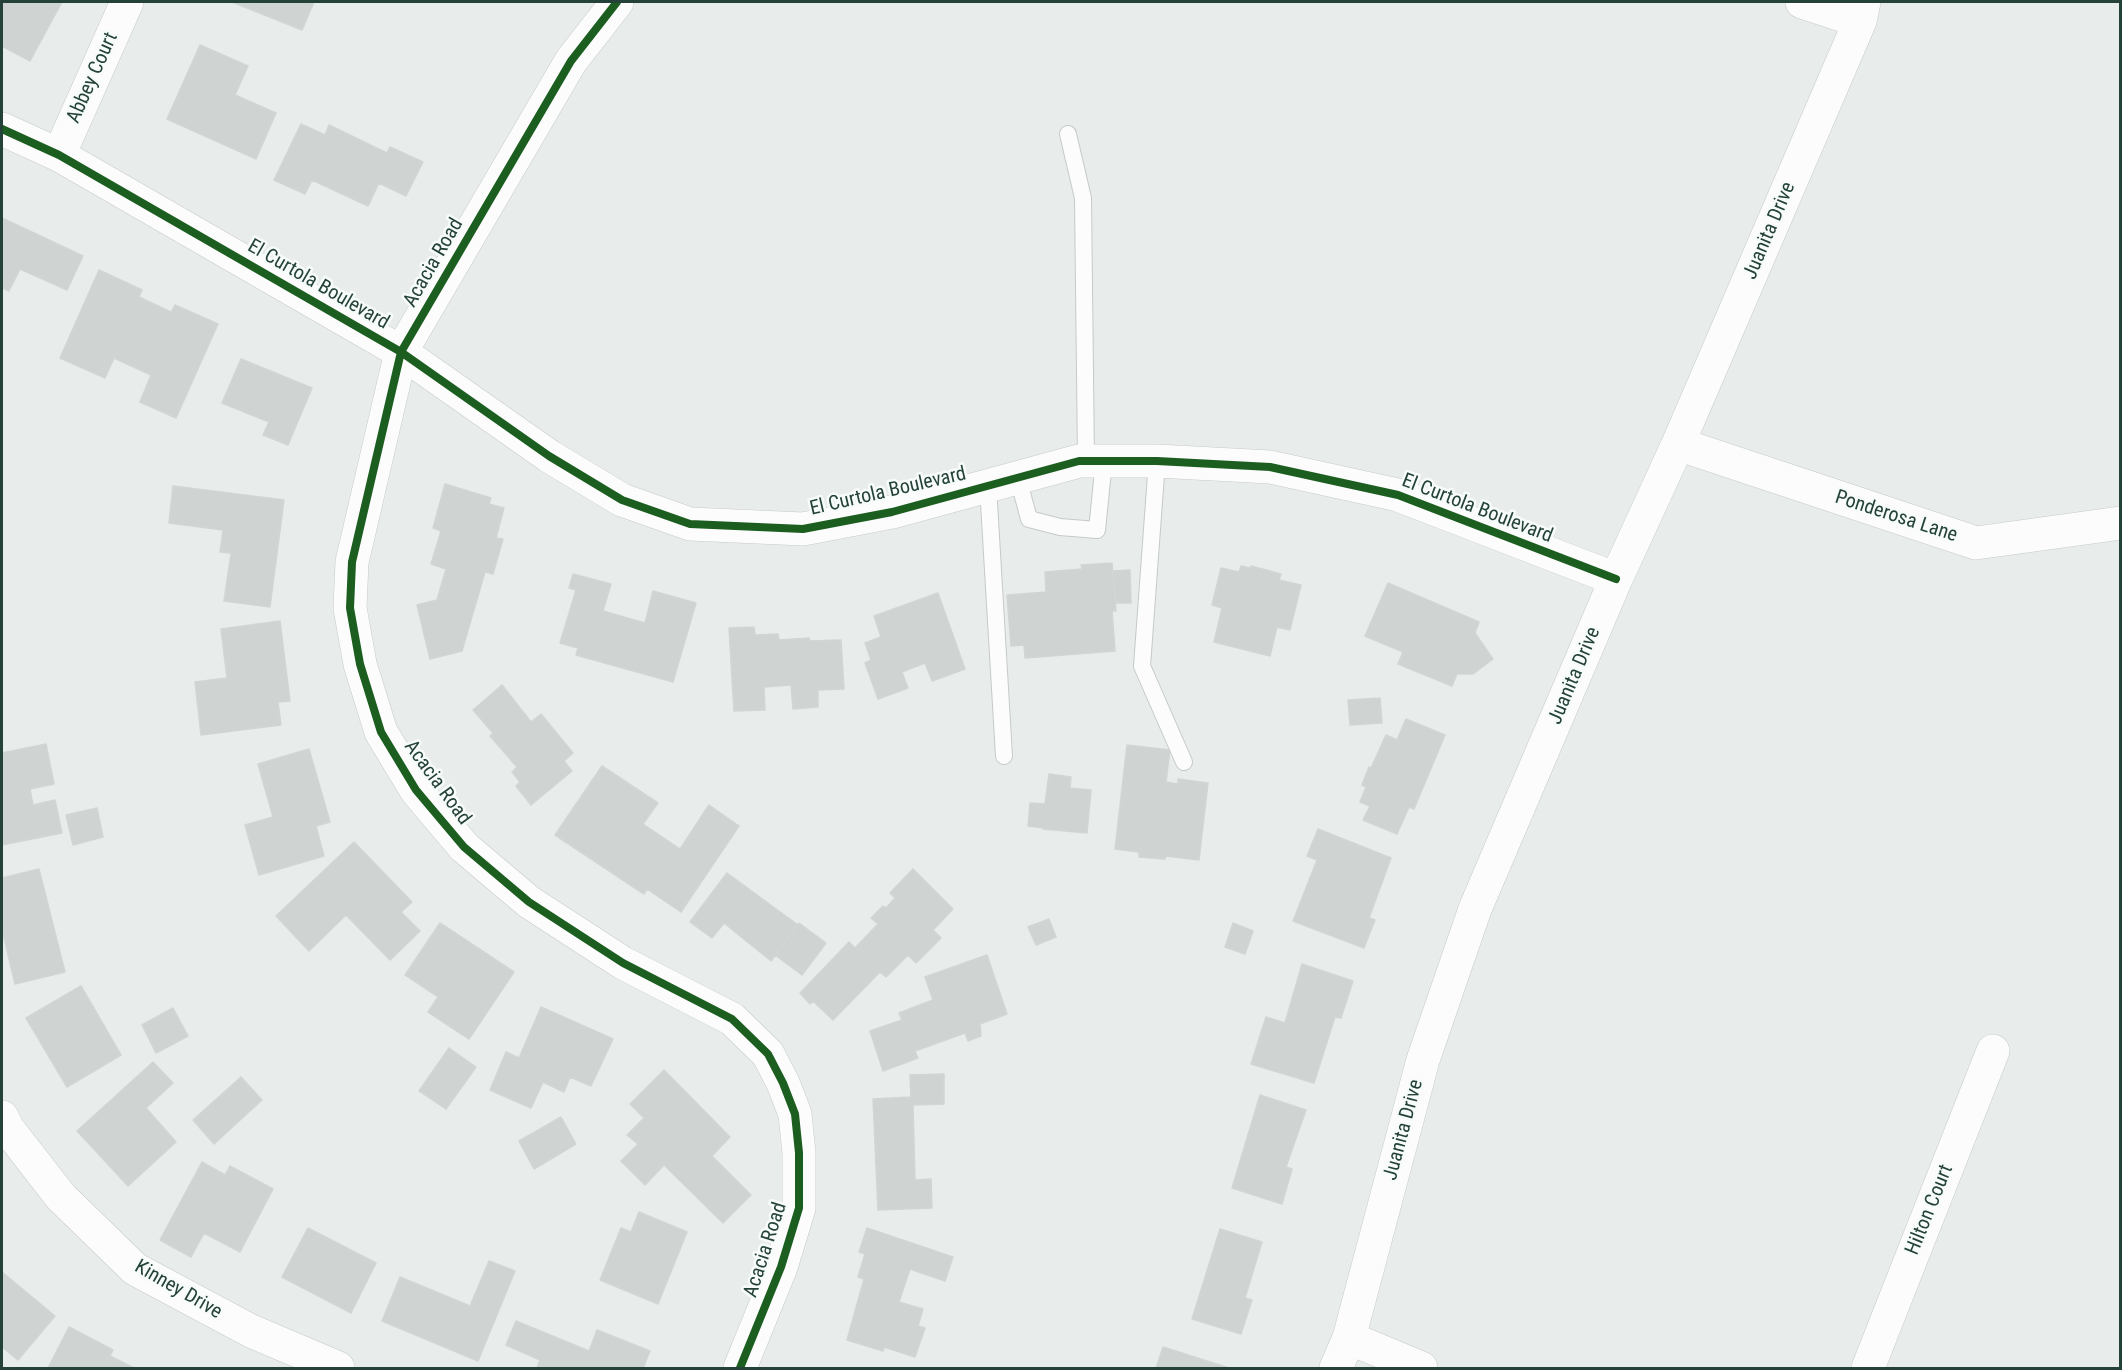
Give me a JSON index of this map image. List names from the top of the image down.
{
  "streets": {
    "street": [
      "Abbey Court",
      "Juanita Drive",
      "Acacia Road",
      "El Curtola Boulevard",
      "Ponderosa Lane",
      "Hilton Court",
      "Kinney Drive"
    ]
  },
  "crossings": [
    ["Abbey Court", "El Curtola Boulevard"],
    ["Juanita Drive", "El Curtola Boulevard"],
    ["Juanita Drive", "Ponderosa Lane"],
    ["Acacia Road", "El Curtola Boulevard"]
  ]
}
